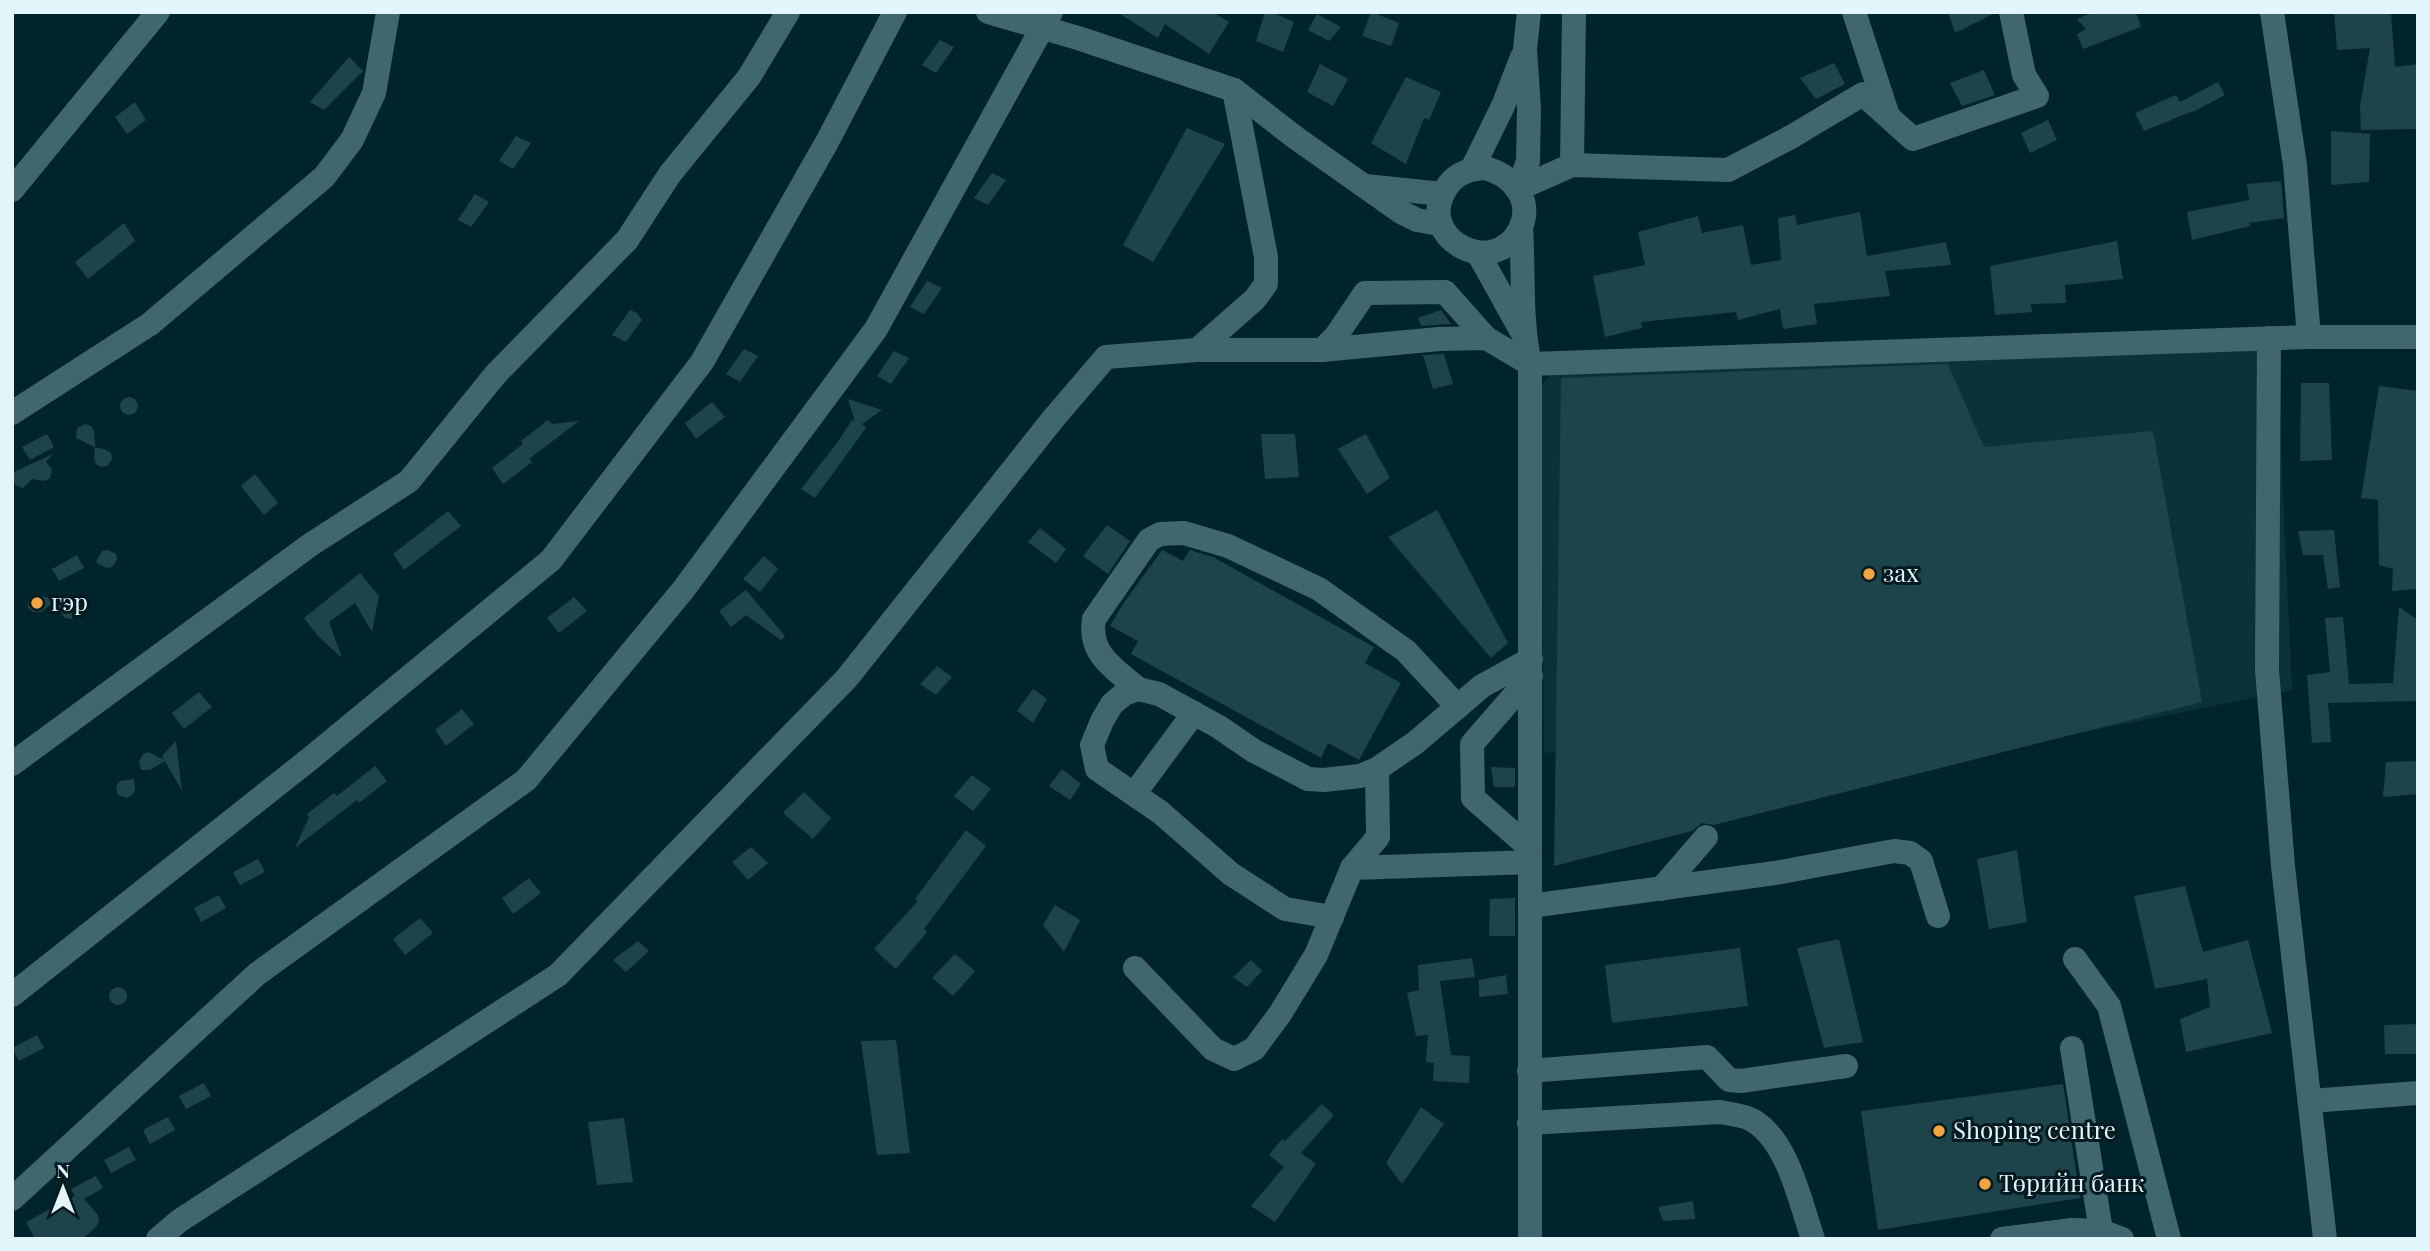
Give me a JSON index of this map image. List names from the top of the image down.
{
  "places": [
    "зах",
    "гэр",
    "Shoping centre",
    "Төрийн банк"
  ],
  "north": "top"
}
